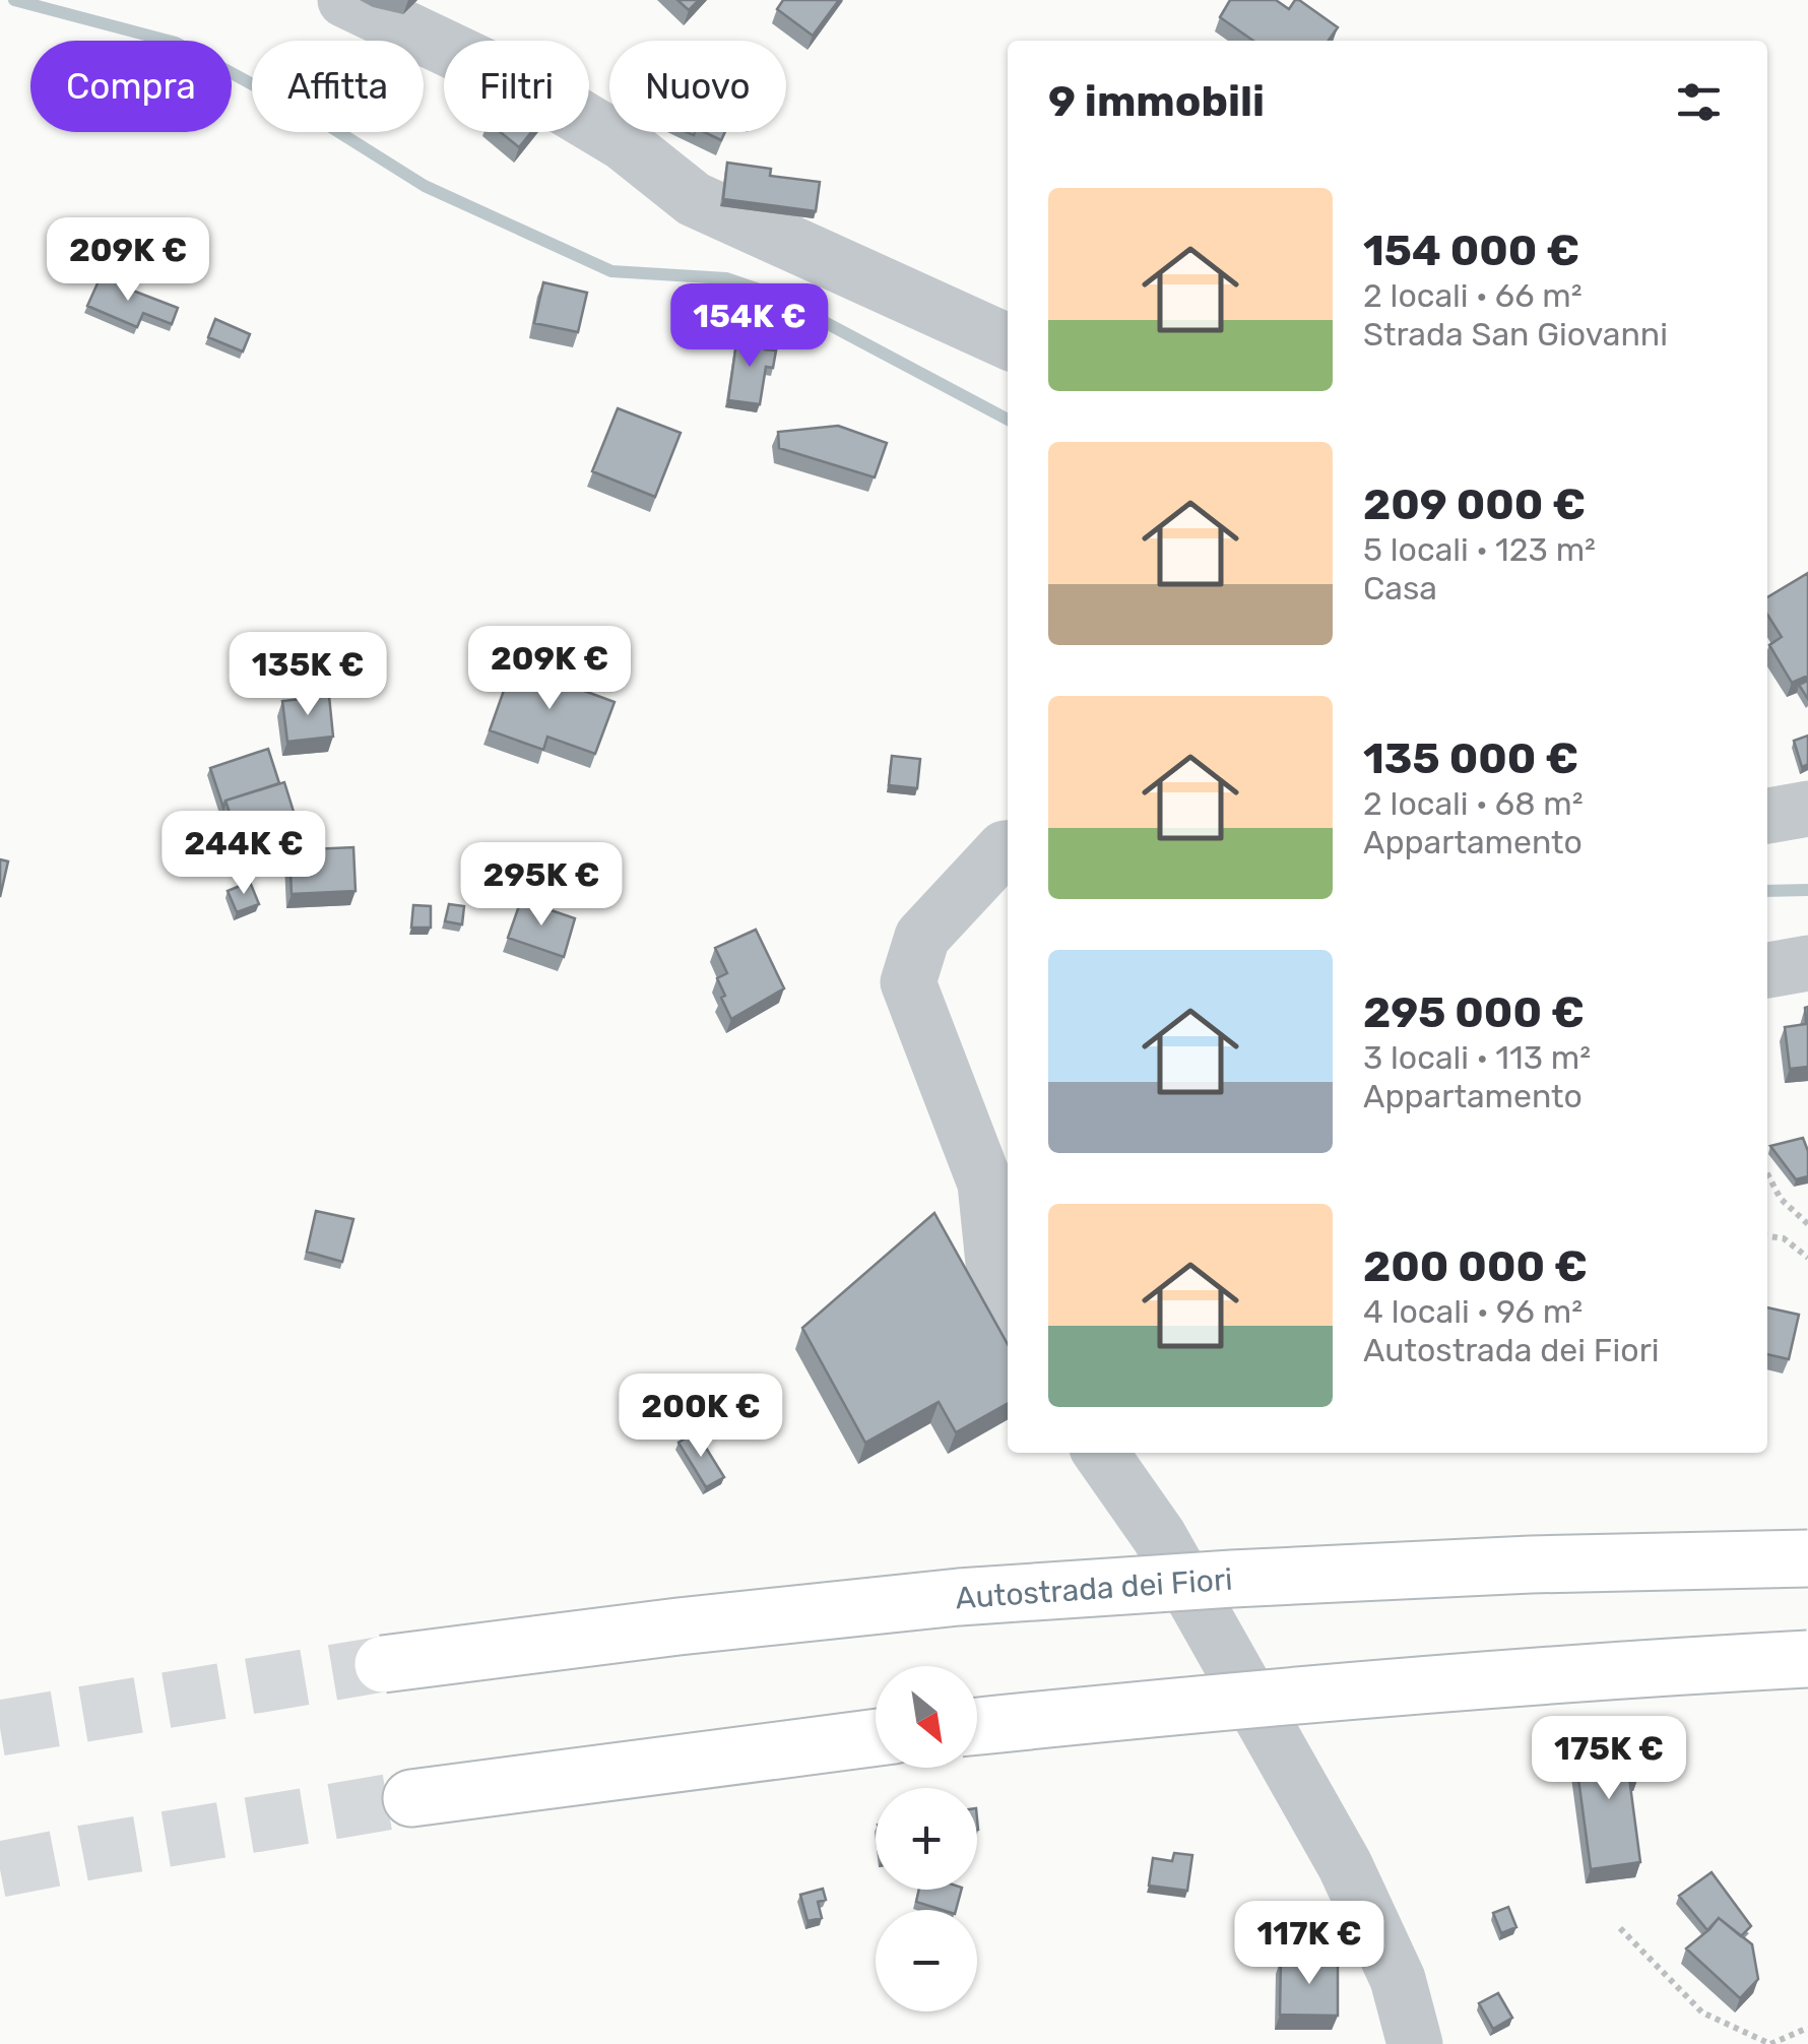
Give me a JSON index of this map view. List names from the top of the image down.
{
  "streets": {
    "highway": ["Autostrada dei Fiori"]
  },
  "north": "bottom right",
  "page": {
    "chip": [
      "Compra",
      "Affitta",
      "Filtri",
      "Nuovo"
    ],
    "heading": "9 immobili",
    "list": [
      {
        "name": "154 000 €",
        "note": "2 locali · 66 m² · Strada San Giovanni"
      },
      {
        "name": "209 000 €",
        "note": "5 locali · 123 m² · Casa"
      },
      {
        "name": "135 000 €",
        "note": "2 locali · 68 m² · Appartamento"
      },
      {
        "name": "295 000 €",
        "note": "3 locali · 113 m² · Appartamento"
      },
      {
        "name": "200 000 €",
        "note": "4 locali · 96 m² · Autostrada dei Fiori"
      }
    ],
    "price": [
      "209K €",
      "154K €",
      "209K €",
      "135K €",
      "244K €",
      "295K €",
      "200K €",
      "175K €",
      "117K €"
    ],
    "map_buttons": ["+", "−"]
  }
}
